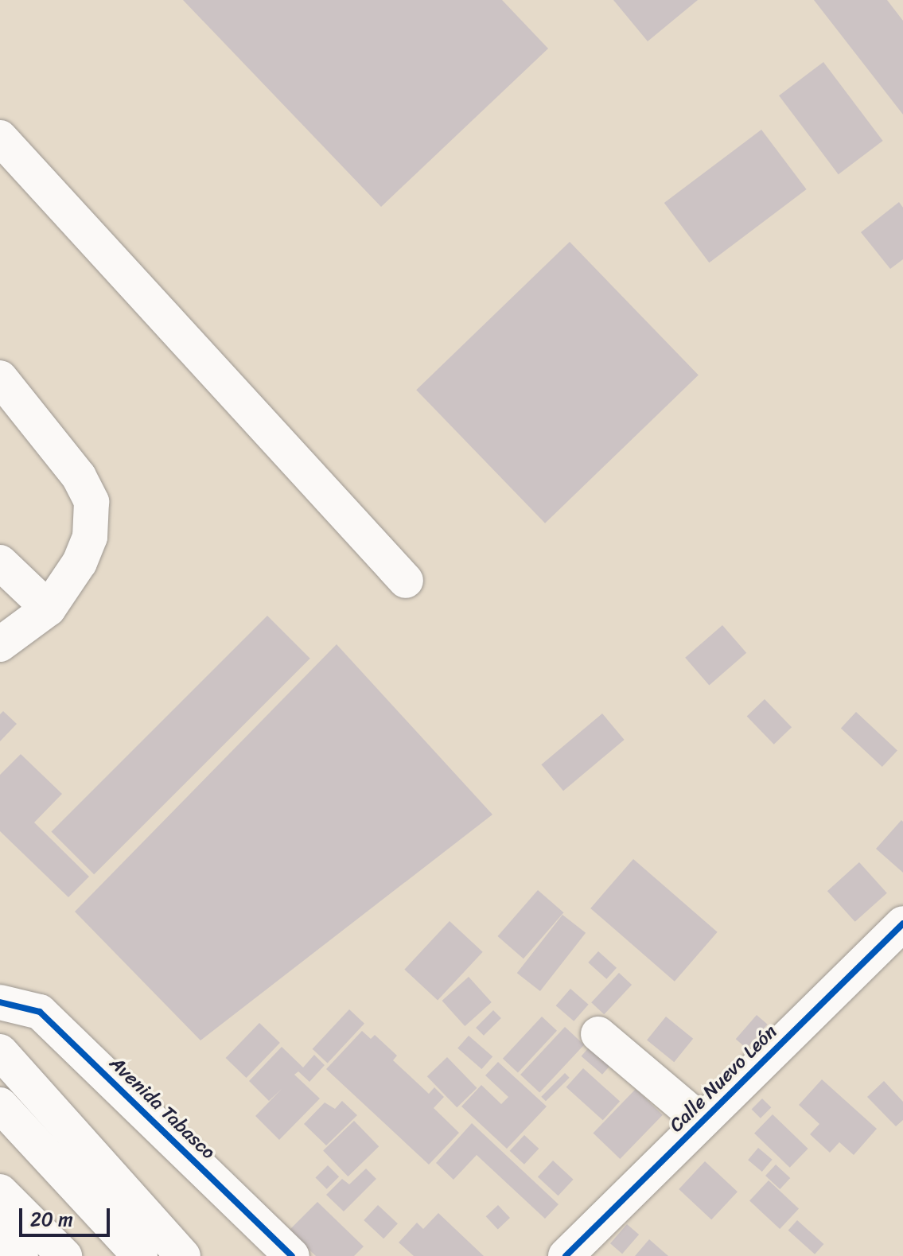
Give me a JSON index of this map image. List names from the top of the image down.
{
  "streets": {
    "main road": ["Calle Nuevo León", "Avenida Tabasco"]
  },
  "scale_bar": "20 m"
}
